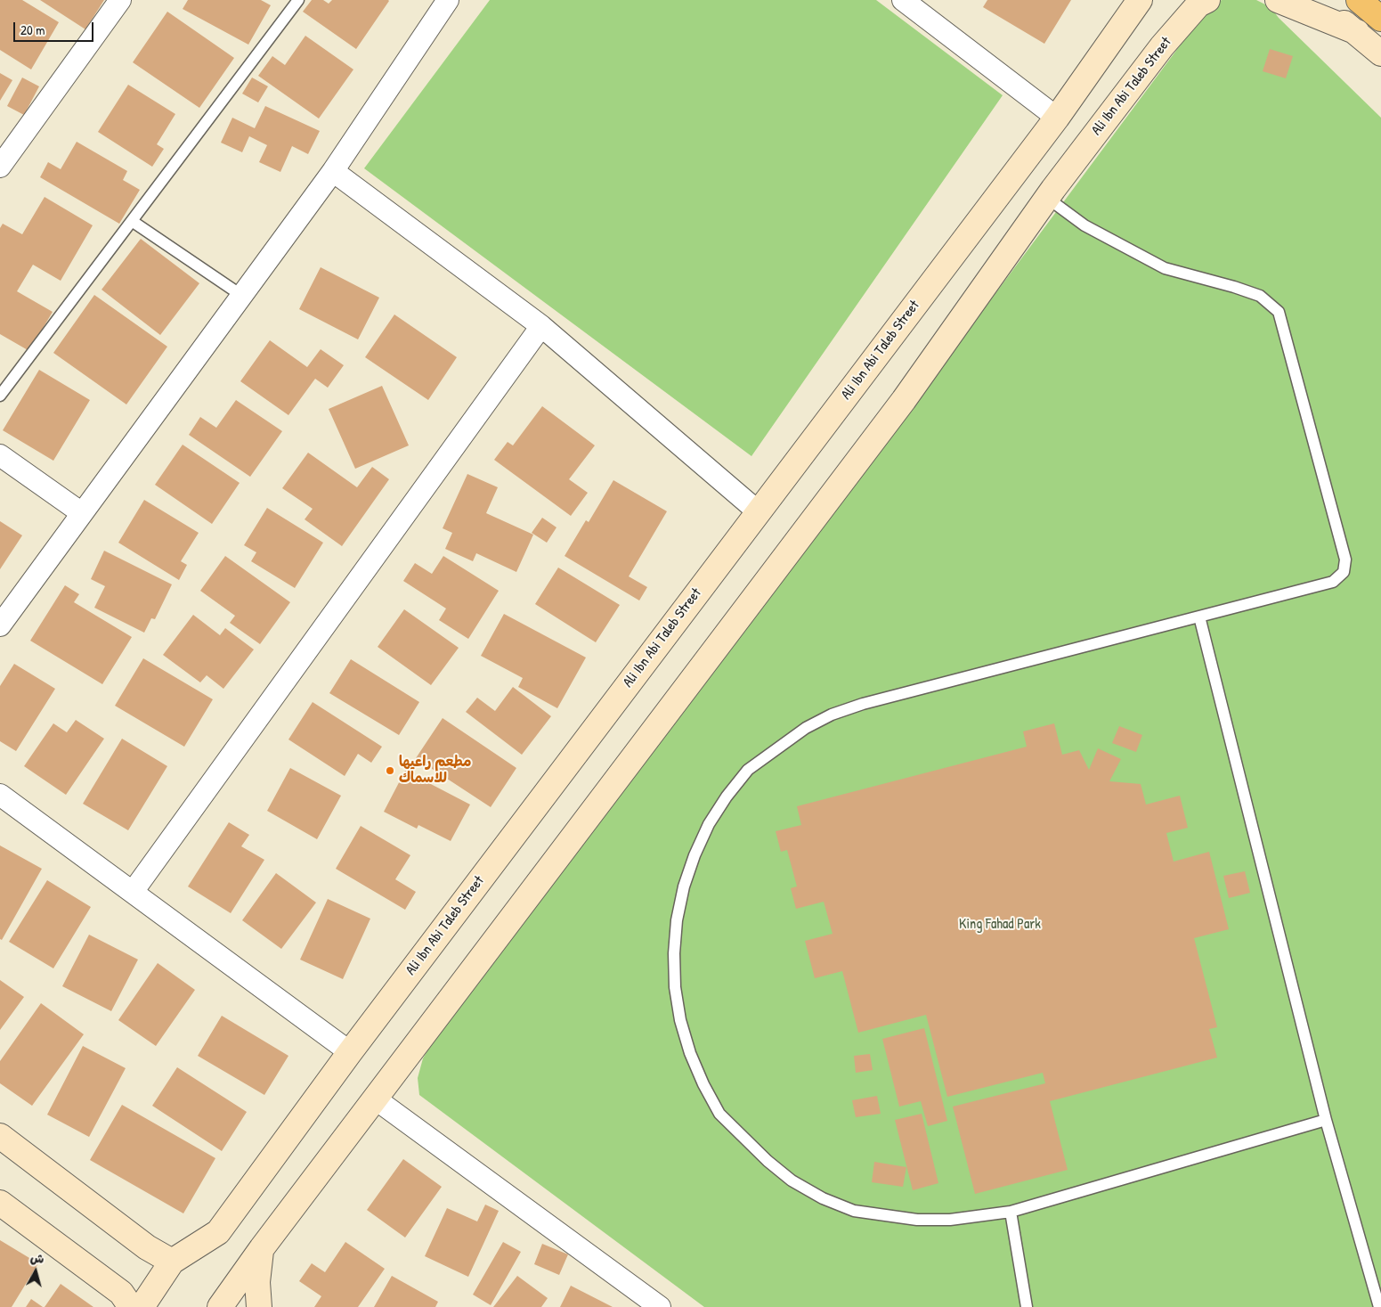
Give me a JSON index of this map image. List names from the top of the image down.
{
  "streets": {
    "street": ["Ali Ibn Abi Taleb Street"]
  },
  "parks": ["King Fahad Park"],
  "places": ["مطعم راعيها للاسماك"],
  "scale_bar": "20 m",
  "north": "top"
}
